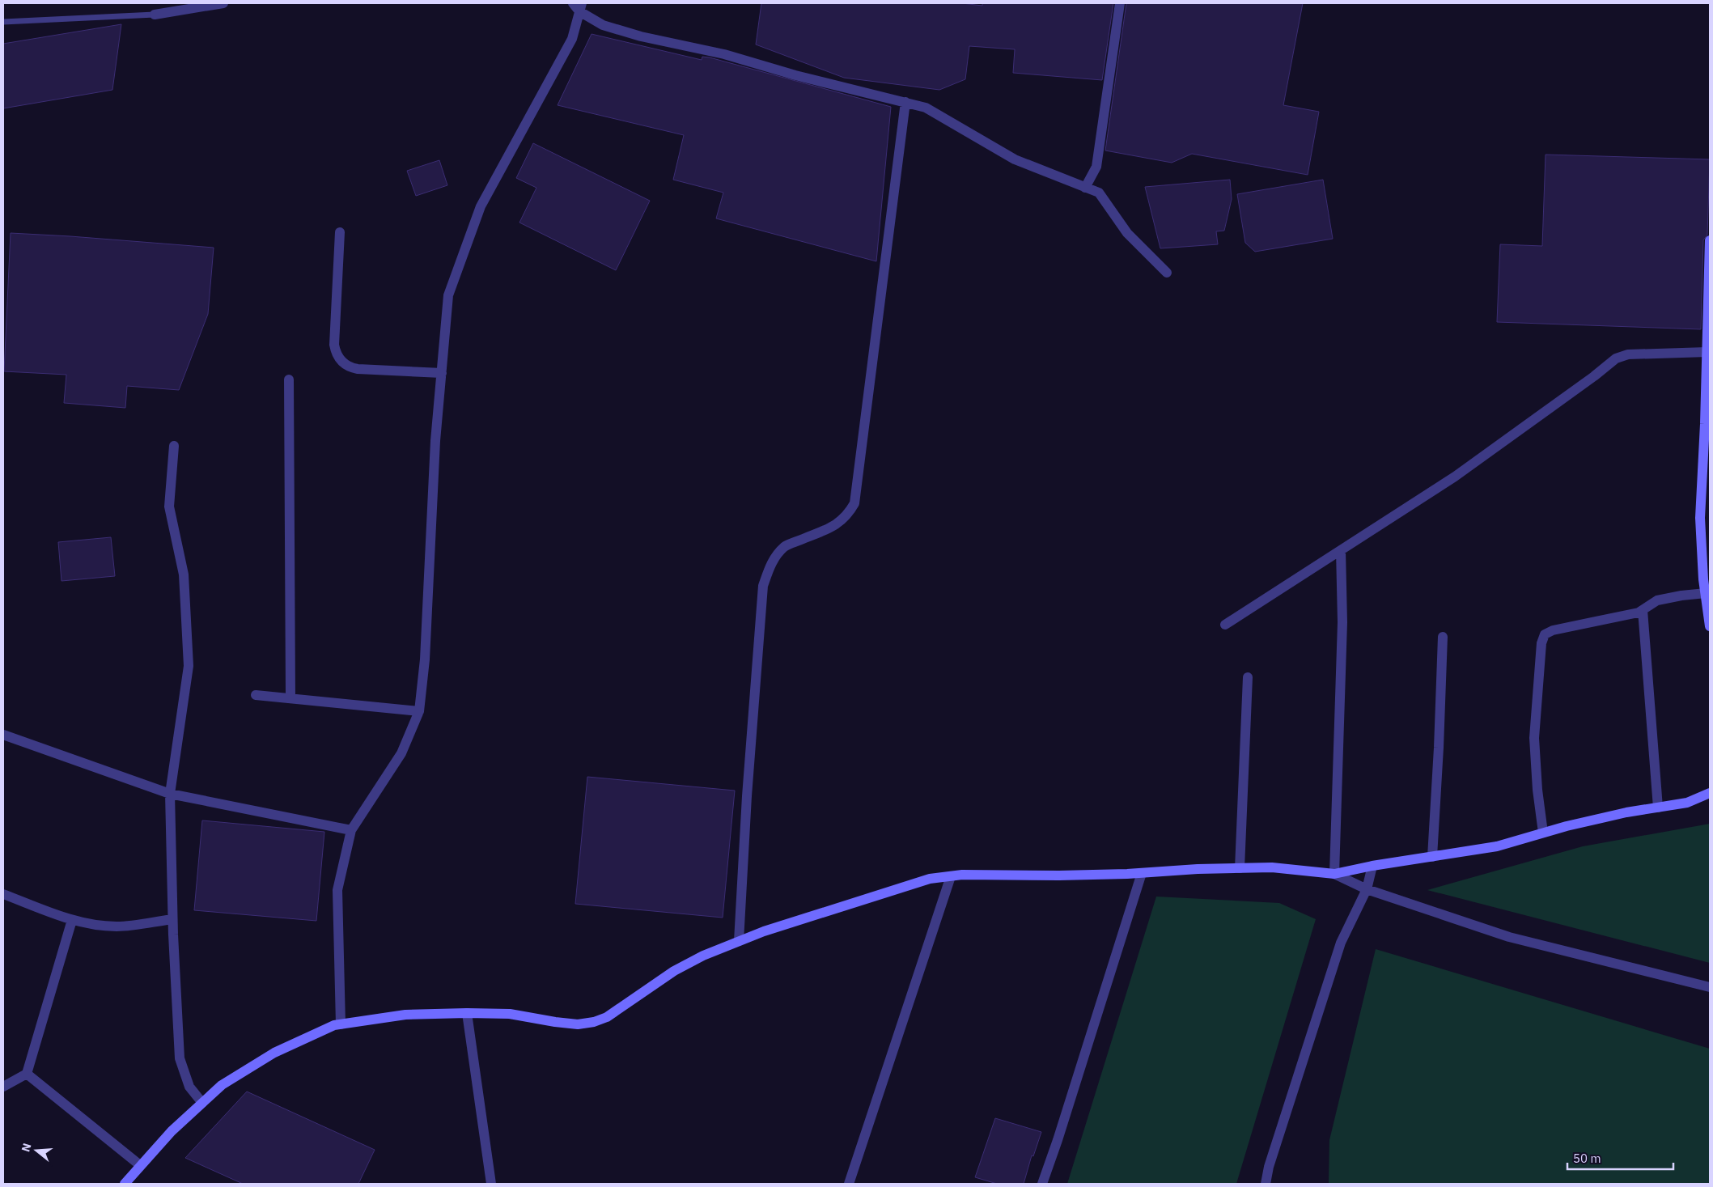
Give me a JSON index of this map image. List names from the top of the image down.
{
  "scale_bar": "50 m",
  "north": "left"
}
